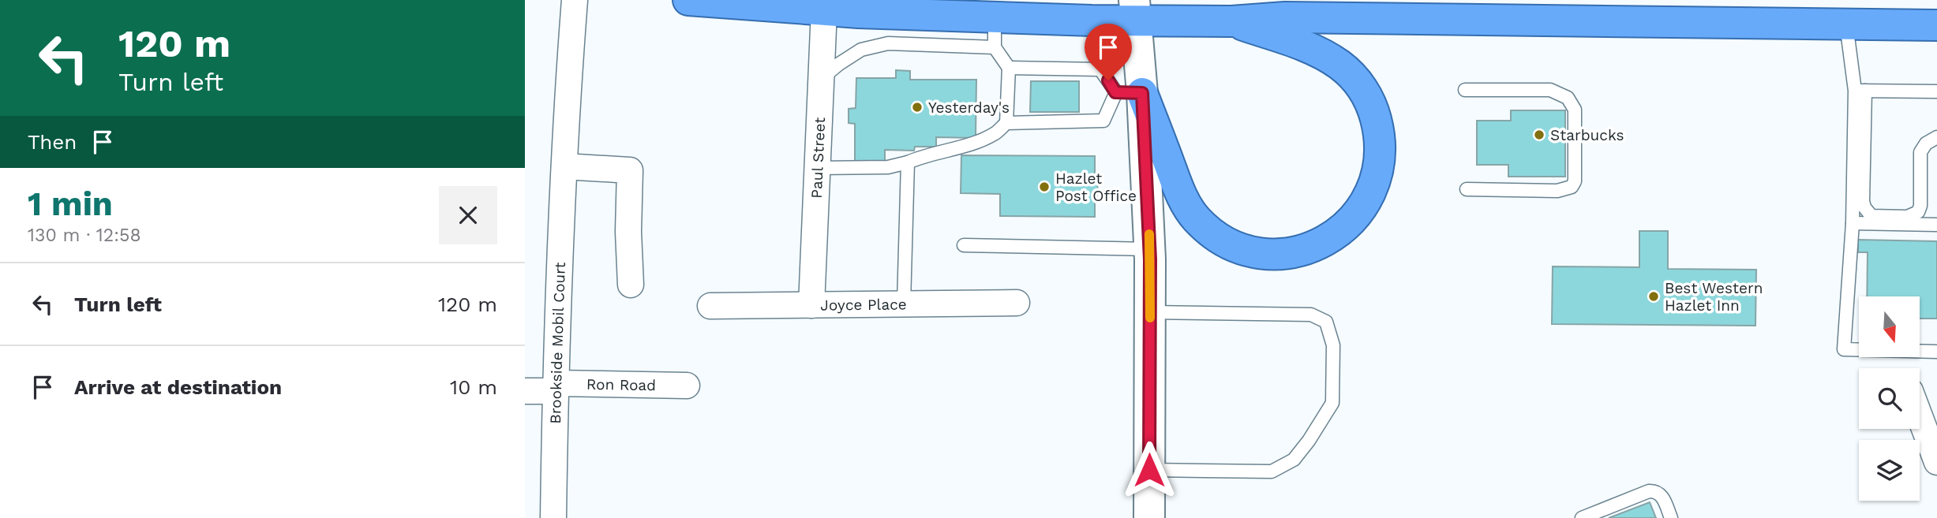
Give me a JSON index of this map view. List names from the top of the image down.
{
  "streets": {
    "street": [
      "Paul Street",
      "Joyce Place",
      "Brookside Mobil Court",
      "Ron Road"
    ]
  },
  "crossings": [
    ["Paul Street", "Joyce Place"],
    ["Brookside Mobil Court", "Ron Road"]
  ],
  "places": [
    "Yesterday's",
    "Starbucks",
    "Hazlet Post Office",
    "Best Western Hazlet Inn"
  ],
  "north": "bottom",
  "page": {
    "turn": ["120 m", "Turn left"],
    "then": "Then",
    "heading": ["1 min", "130 m · 12:58"],
    "list": [
      {
        "name": "Turn left",
        "value": "120 m"
      },
      {
        "name": "Arrive at destination",
        "value": "10 m"
      }
    ]
  }
}
